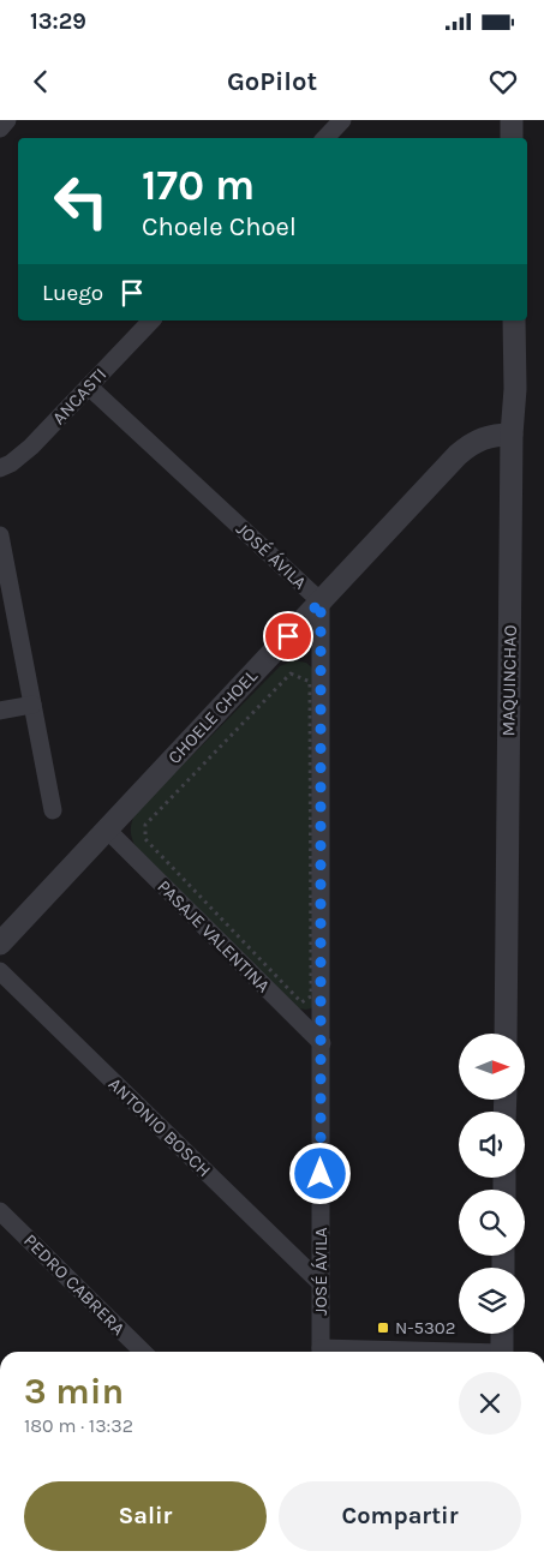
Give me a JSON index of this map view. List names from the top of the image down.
{
  "streets": {
    "street": [
      "ANCASTI",
      "JOSÉ ÁVILA",
      "MAQUINCHAO",
      "CHOELE CHOEL",
      "PASAJE VALENTINA",
      "ANTONIO BOSCH",
      "PEDRO CABRERA"
    ]
  },
  "crossings": [
    ["ANCASTI", "JOSÉ ÁVILA"],
    ["JOSÉ ÁVILA", "CHOELE CHOEL"],
    ["JOSÉ ÁVILA", "PASAJE VALENTINA"],
    ["JOSÉ ÁVILA", "ANTONIO BOSCH"],
    ["MAQUINCHAO", "CHOELE CHOEL"],
    ["CHOELE CHOEL", "PASAJE VALENTINA"]
  ],
  "places": {
    "transit": ["N-5302"]
  },
  "north": "right",
  "page": {
    "status": "13:29",
    "header": "GoPilot",
    "turn": ["170 m", "Choele Choel"],
    "then": "Luego",
    "heading": ["3 min", "180 m · 13:32"],
    "buttons": ["Salir", "Compartir"]
  }
}
